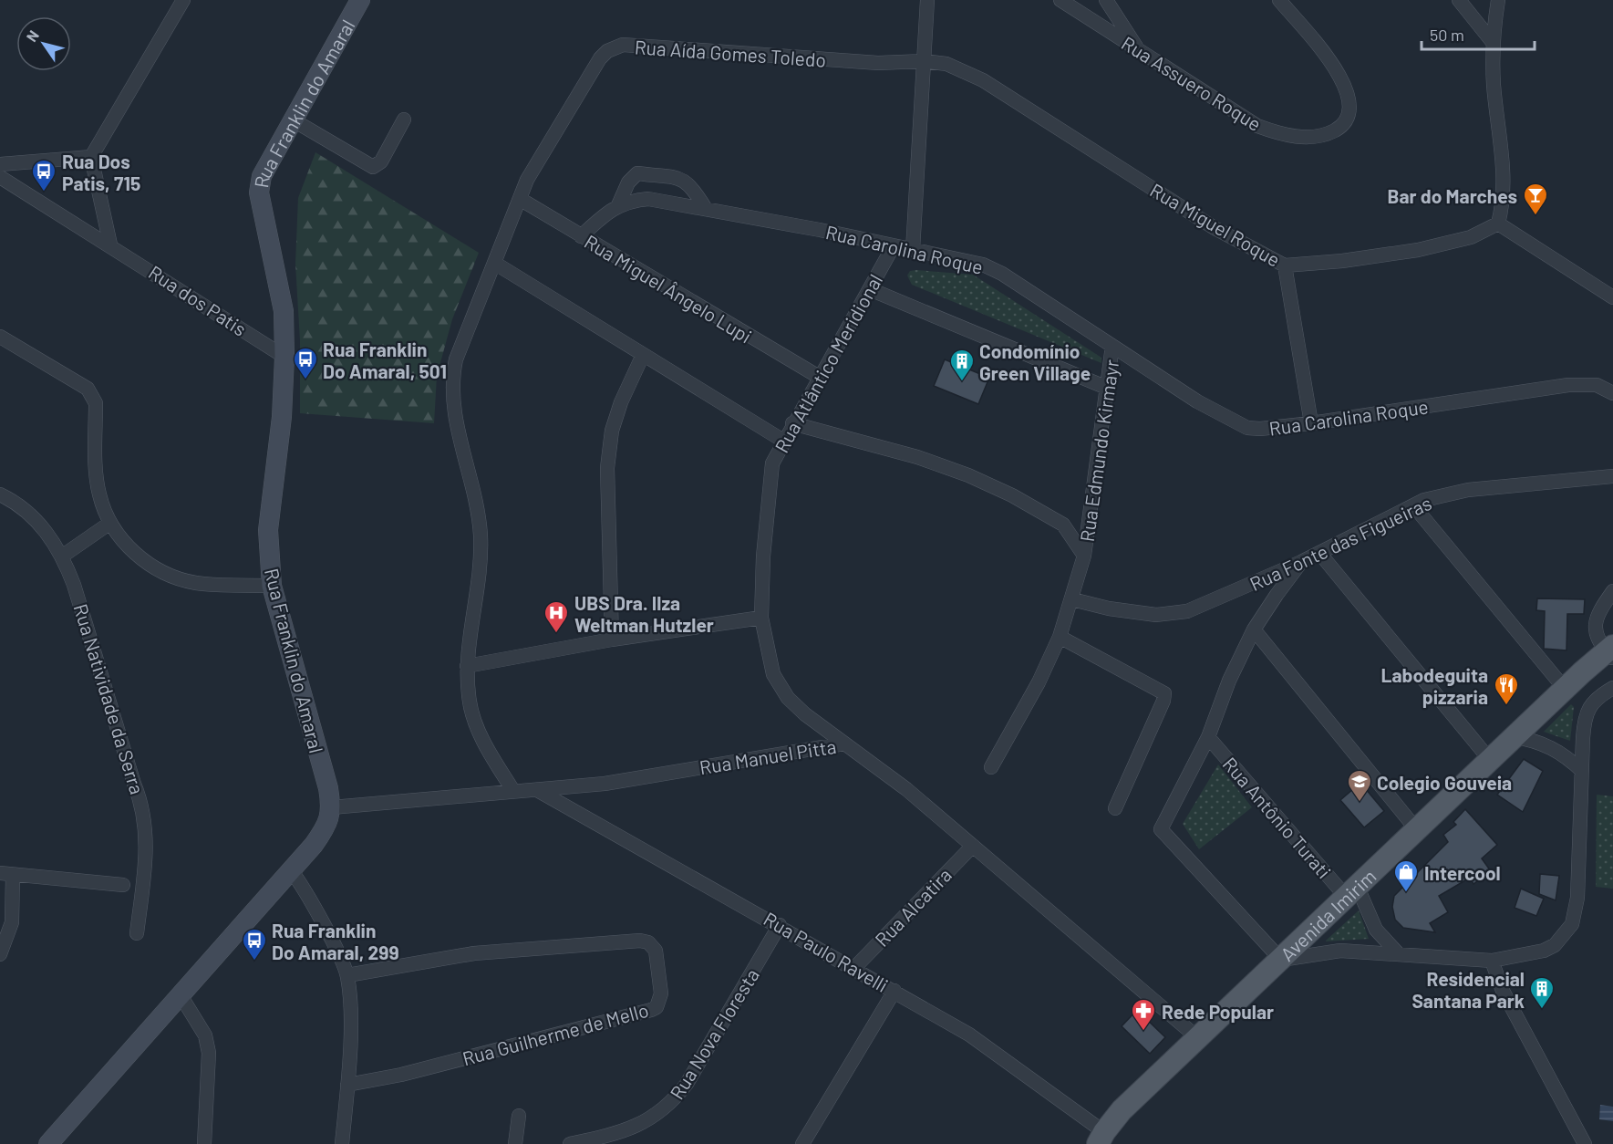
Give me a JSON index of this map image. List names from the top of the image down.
{
  "streets": {
    "main road": ["Avenida Imirim"],
    "street": [
      "Rua Aída Gomes Toledo",
      "Rua Assuero Roque",
      "Rua Franklin do Amaral",
      "Rua Miguel Roque",
      "Rua Carolina Roque",
      "Rua Miguel Ângelo Lupi",
      "Rua dos Patis",
      "Rua Atlântico Meridional",
      "Rua Edmundo Kirmayr",
      "Rua Fonte das Figueiras",
      "Rua Natividade da Serra",
      "Rua Manuel Pitta",
      "Rua Antônio Turati",
      "Rua Alcatira",
      "Rua Paulo Ravelli",
      "Rua Guilherme de Mello",
      "Rua Nova Floresta"
    ]
  },
  "crossings": [
    ["Rua Aída Gomes Toledo", "Rua Miguel Roque"],
    ["Rua Aída Gomes Toledo", "Rua Miguel Ângelo Lupi"],
    ["Rua Aída Gomes Toledo", "Rua Manuel Pitta"],
    ["Rua Franklin do Amaral", "Rua dos Patis"],
    ["Rua Franklin do Amaral", "Rua Manuel Pitta"],
    ["Rua Carolina Roque", "Rua Miguel Ângelo Lupi"],
    ["Rua Carolina Roque", "Rua Atlântico Meridional"],
    ["Rua Carolina Roque", "Rua Edmundo Kirmayr"],
    ["Rua Miguel Ângelo Lupi", "Rua Atlântico Meridional"],
    ["Rua Atlântico Meridional", "Rua Edmundo Kirmayr"],
    ["Rua Atlântico Meridional", "Rua Manuel Pitta"],
    ["Rua Edmundo Kirmayr", "Rua Fonte das Figueiras"],
    ["Rua Manuel Pitta", "Rua Alcatira"],
    ["Rua Manuel Pitta", "Avenida Imirim"],
    ["Rua Manuel Pitta", "Rua Paulo Ravelli"],
    ["Rua Antônio Turati", "Avenida Imirim"],
    ["Rua Alcatira", "Rua Paulo Ravelli"],
    ["Avenida Imirim", "Rua Paulo Ravelli"],
    ["Rua Paulo Ravelli", "Rua Nova Floresta"]
  ],
  "places": {
    "bus stop": ["Rua Dos Patis, 715", "Rua Franklin Do Amaral, 501", "Rua Franklin Do Amaral, 299"],
    "bar": ["Bar do Marches"],
    "building": ["Condomínio Green Village", "Residencial Santana Park"],
    "hospital": ["UBS Dra. Ilza Weltman Hutzler"],
    "restaurant": ["Labodeguita pizzaria"],
    "school or university": ["Colegio Gouveia"],
    "shop": ["Intercool"],
    "pharmacy": ["Rede Popular"]
  },
  "scale_bar": "50 m",
  "north": "top left"
}
